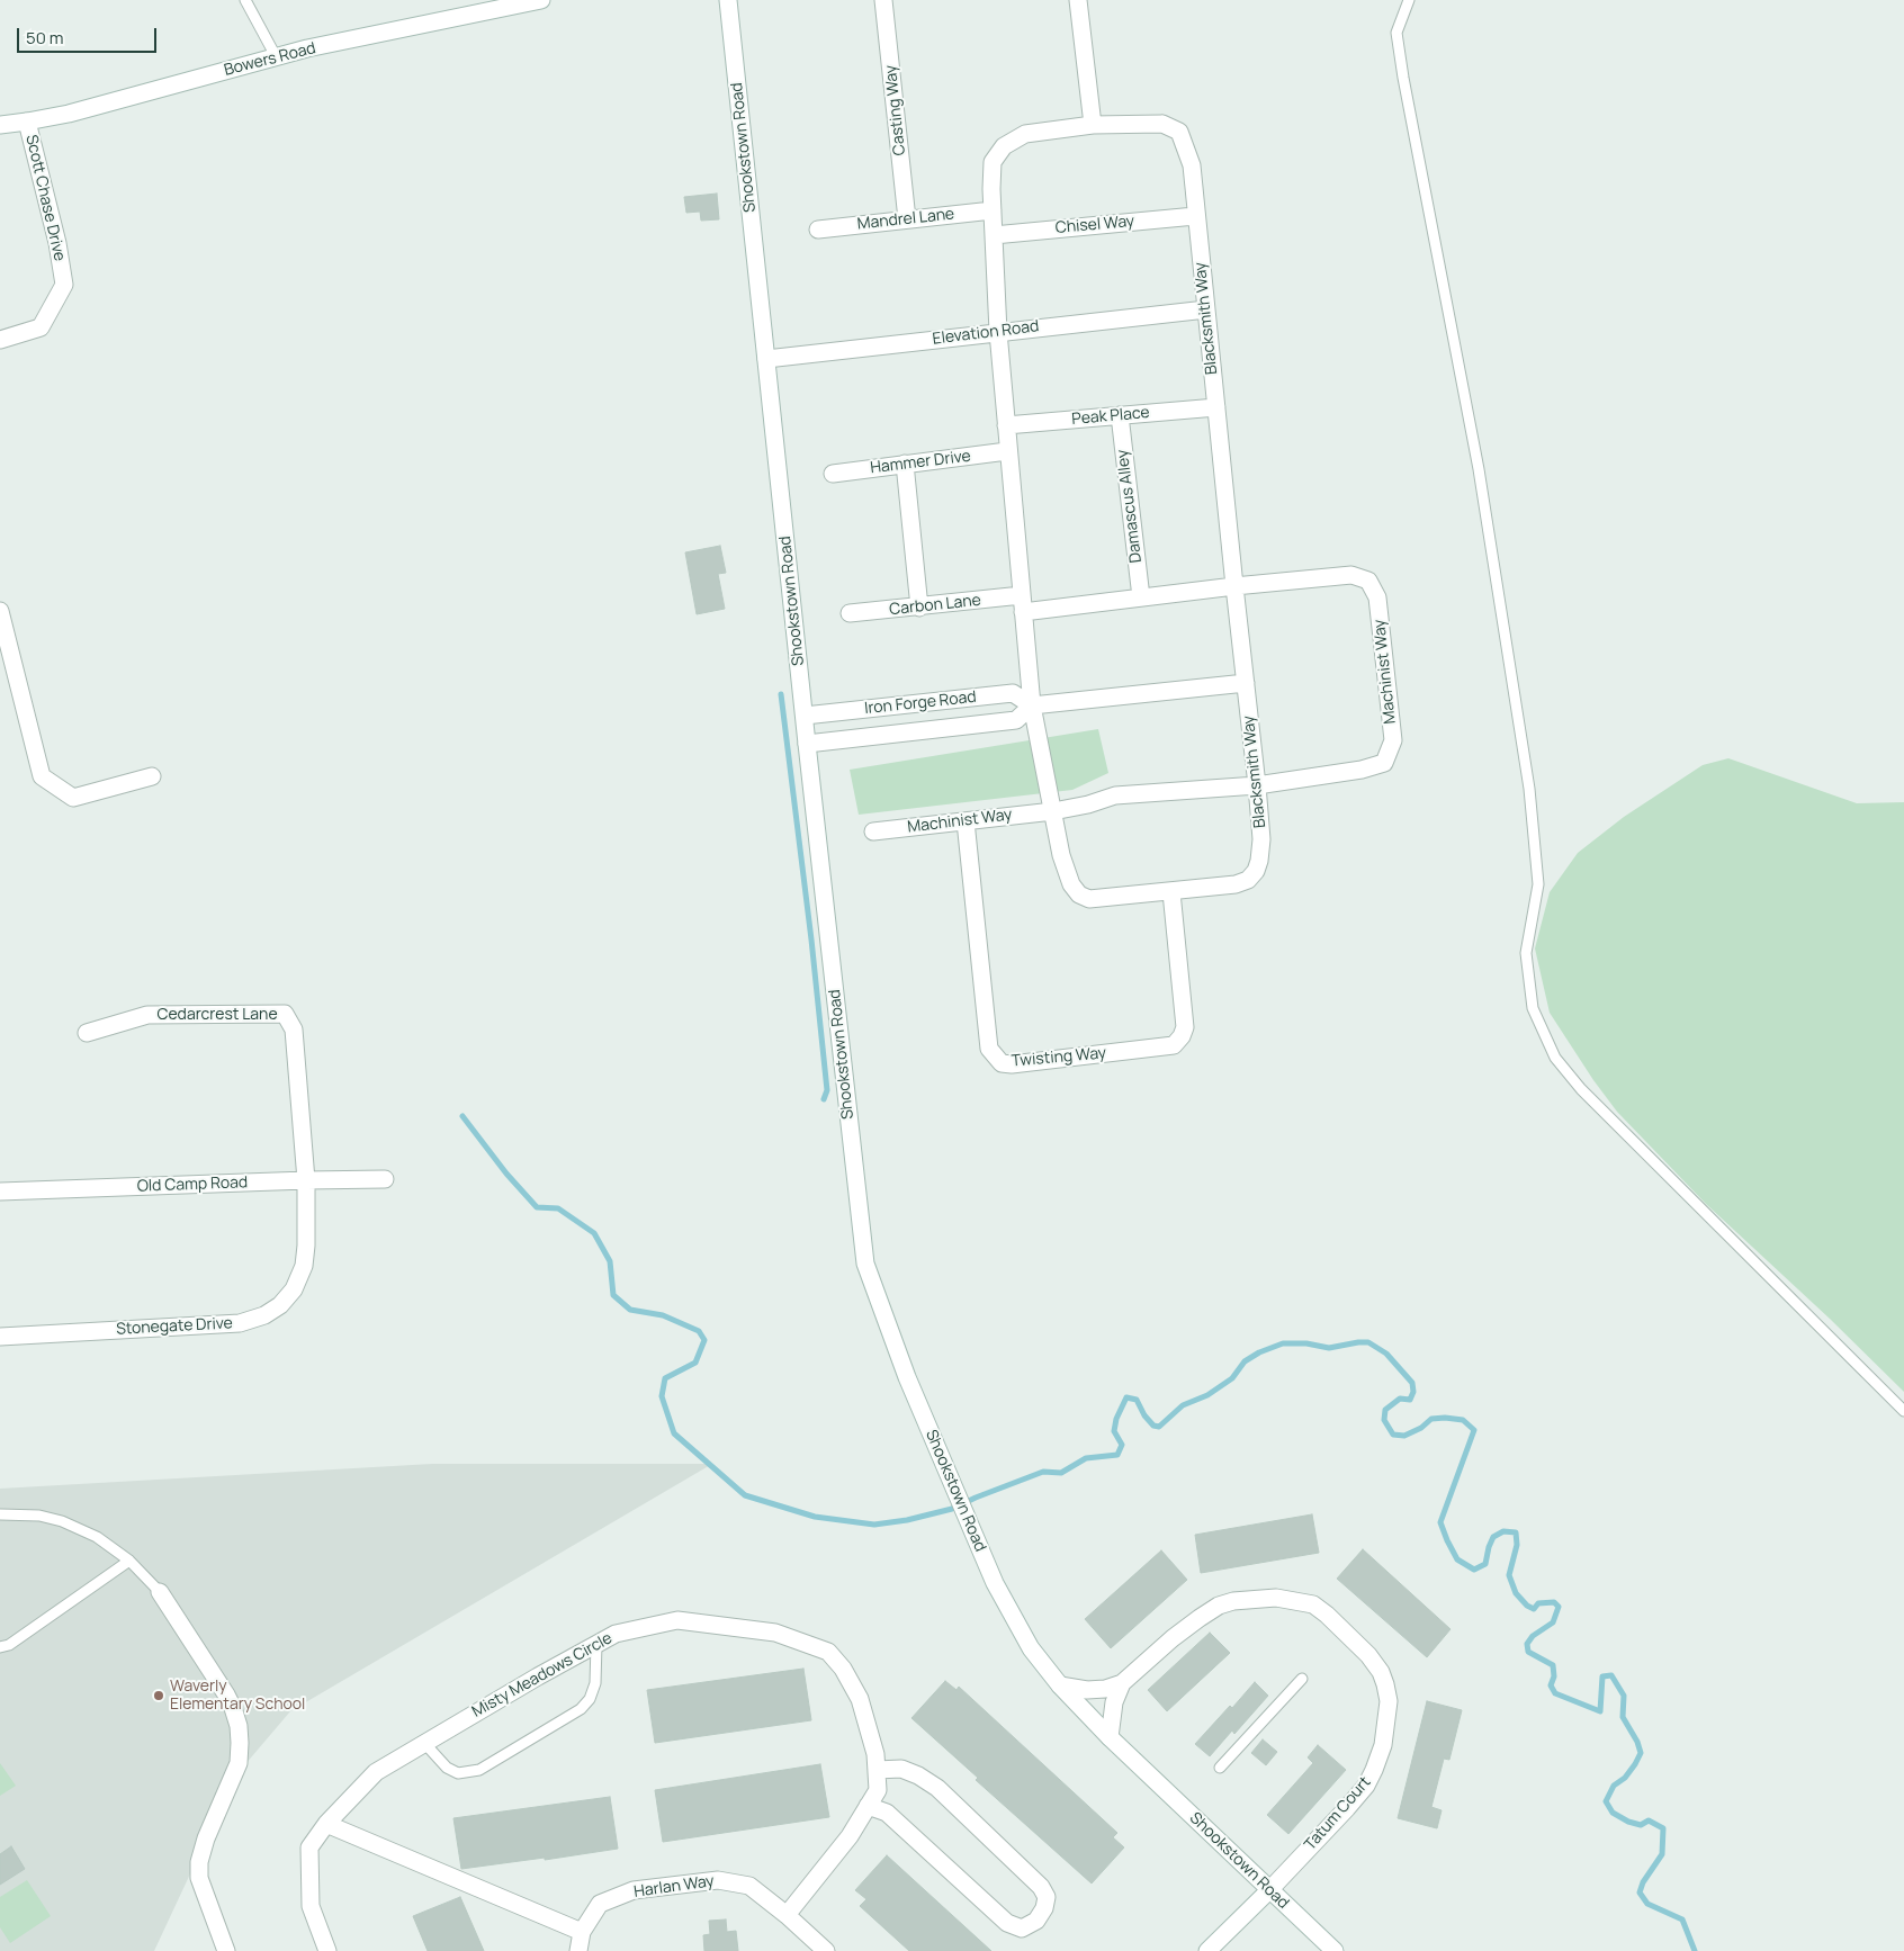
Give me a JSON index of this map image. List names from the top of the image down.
{
  "streets": {
    "street": [
      "Bowers Road",
      "Casting Way",
      "Shookstown Road",
      "Scott Chase Drive",
      "Mandrel Lane",
      "Chisel Way",
      "Blacksmith Way",
      "Elevation Road",
      "Peak Place",
      "Hammer Drive",
      "Damascus Alley",
      "Carbon Lane",
      "Machinist Way",
      "Iron Forge Road",
      "Cedarcrest Lane",
      "Twisting Way",
      "Old Camp Road",
      "Stonegate Drive",
      "Misty Meadows Circle",
      "Tatum Court",
      "Harlan Way"
    ]
  },
  "crossings": [
    ["Bowers Road", "Scott Chase Drive"],
    ["Casting Way", "Mandrel Lane"],
    ["Shookstown Road", "Elevation Road"],
    ["Shookstown Road", "Iron Forge Road"],
    ["Shookstown Road", "Tatum Court"],
    ["Mandrel Lane", "Blacksmith Way"],
    ["Chisel Way", "Blacksmith Way"],
    ["Blacksmith Way", "Elevation Road"],
    ["Blacksmith Way", "Peak Place"],
    ["Blacksmith Way", "Hammer Drive"],
    ["Blacksmith Way", "Carbon Lane"],
    ["Blacksmith Way", "Machinist Way"],
    ["Blacksmith Way", "Iron Forge Road"],
    ["Blacksmith Way", "Twisting Way"],
    ["Peak Place", "Damascus Alley"],
    ["Damascus Alley", "Machinist Way"],
    ["Carbon Lane", "Machinist Way"],
    ["Machinist Way", "Twisting Way"],
    ["Cedarcrest Lane", "Old Camp Road"],
    ["Cedarcrest Lane", "Stonegate Drive"],
    ["Old Camp Road", "Stonegate Drive"],
    ["Misty Meadows Circle", "Harlan Way"]
  ],
  "places": ["Waverly Elementary School"],
  "scale_bar": "50 m"
}
